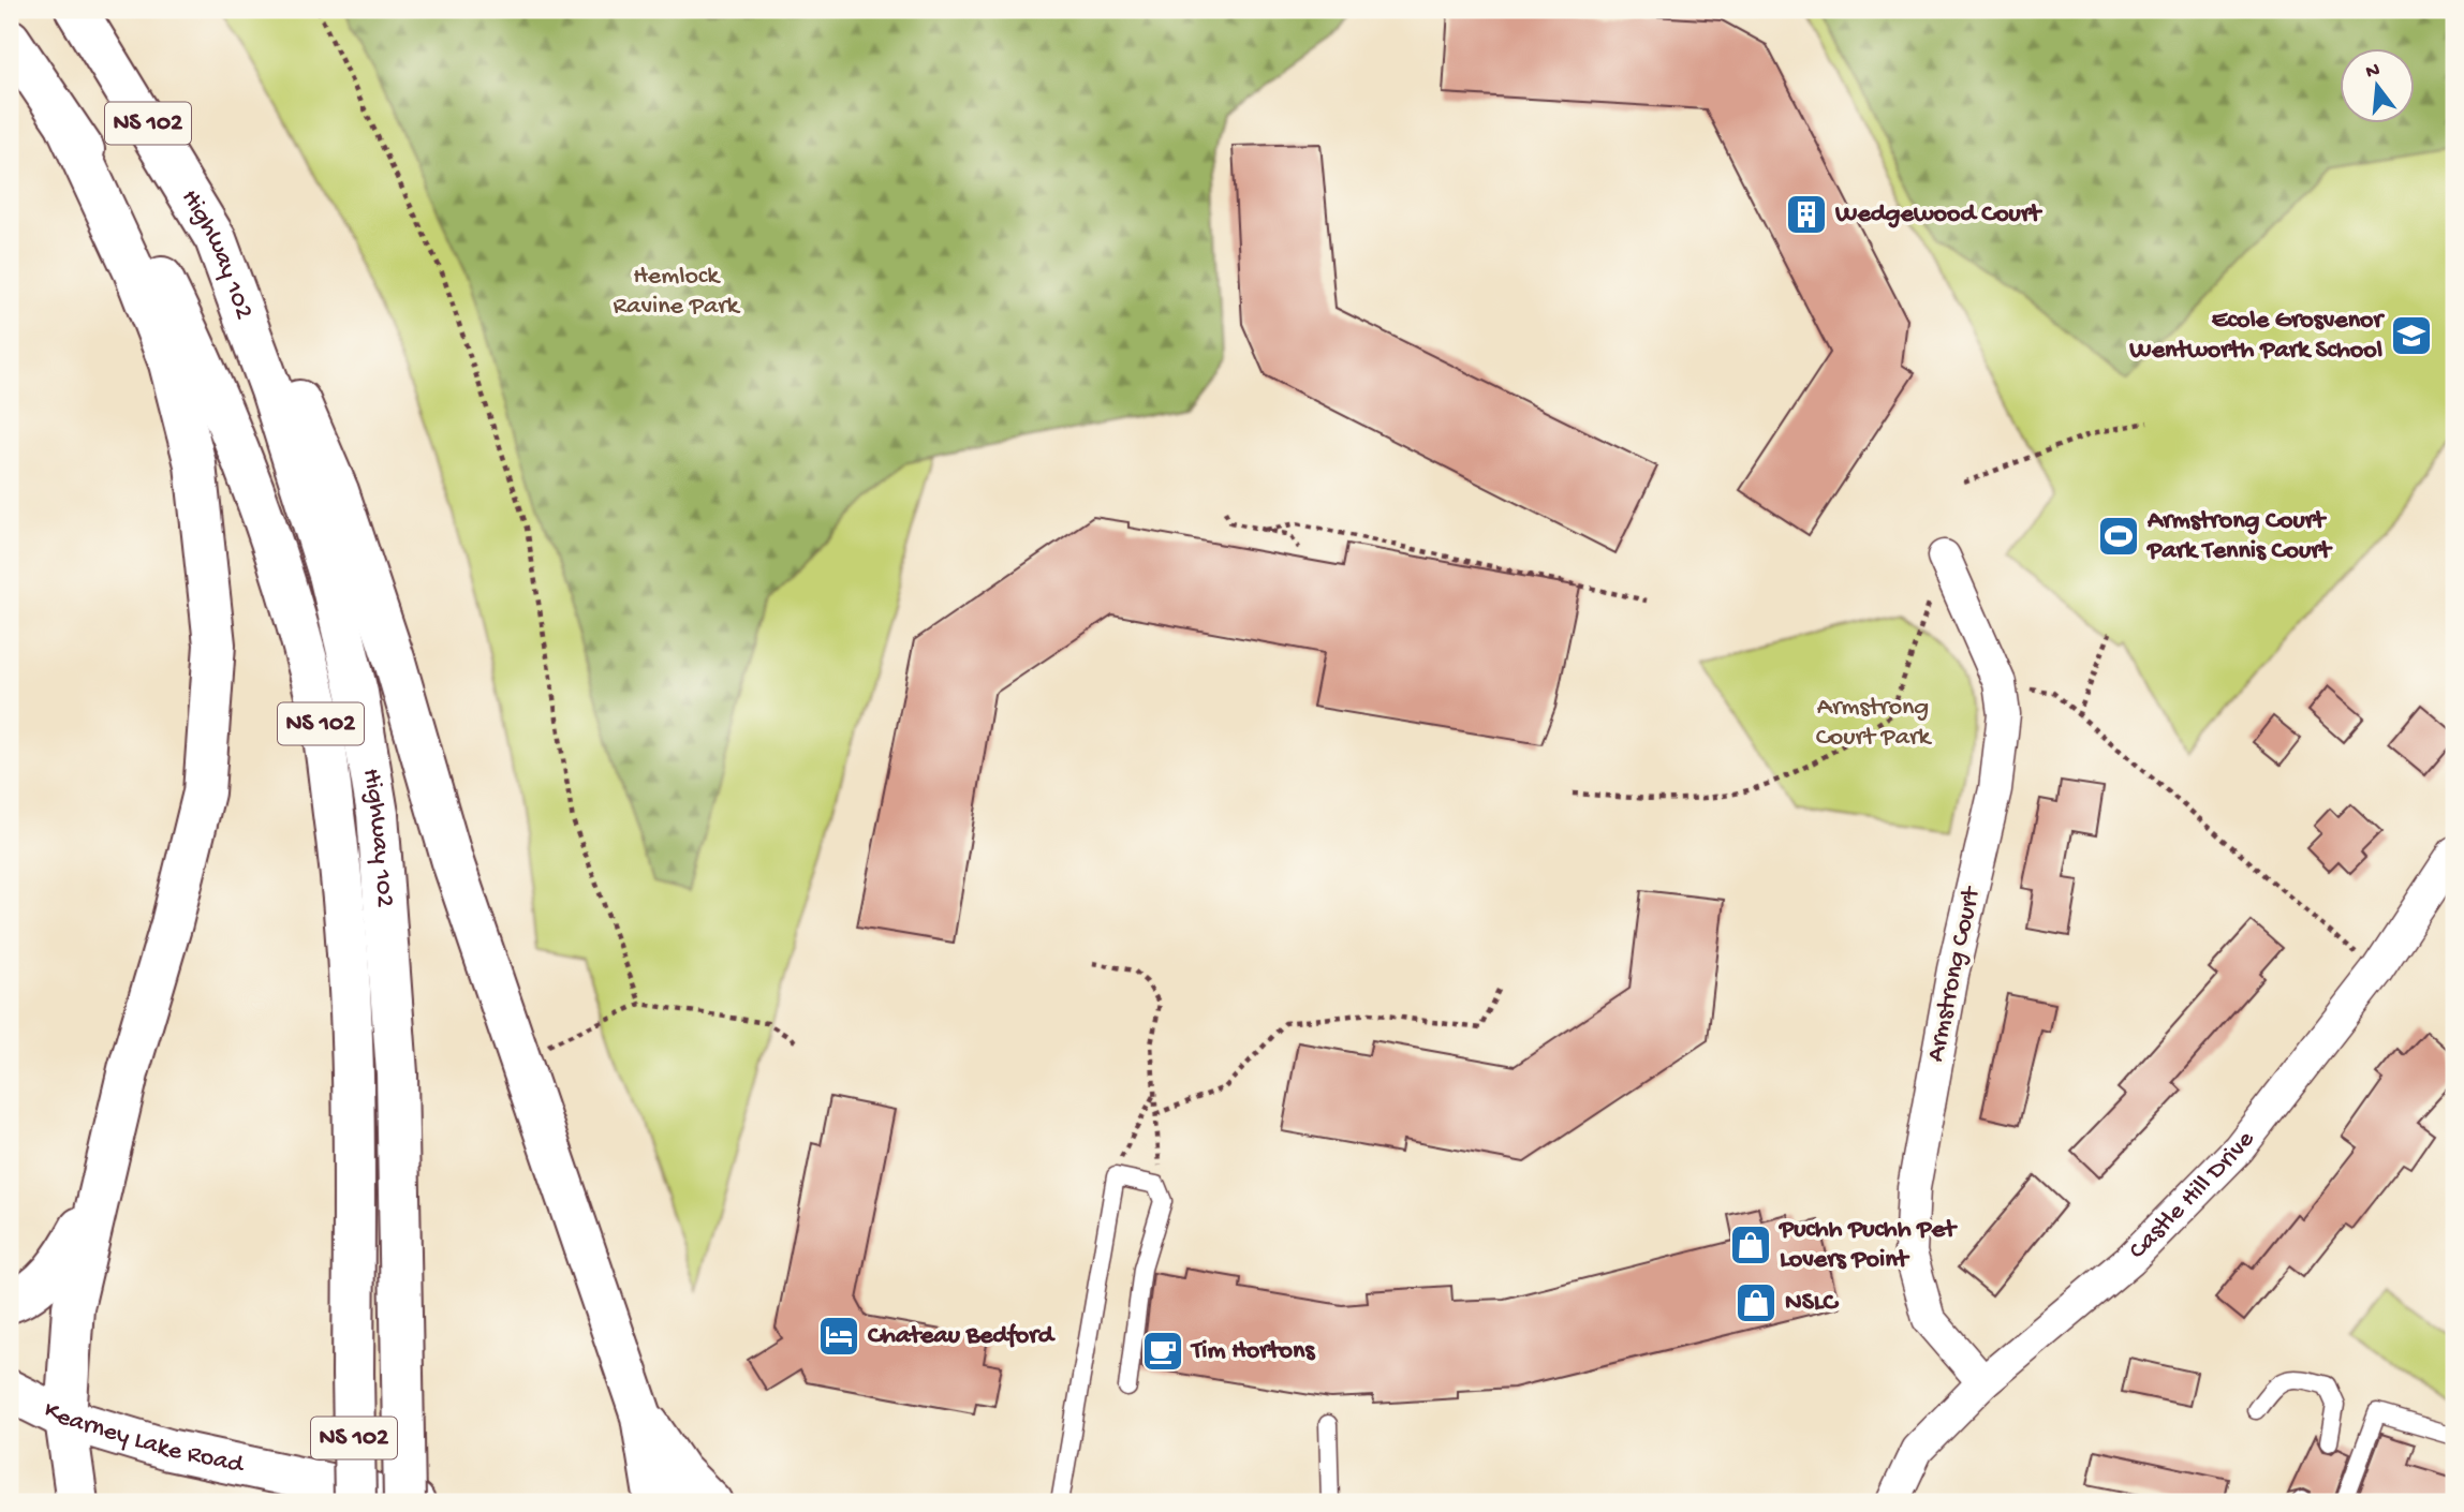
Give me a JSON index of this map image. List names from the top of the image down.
{
  "streets": {
    "main road": ["NS 102", "Highway 102", "Kearney Lake Road"],
    "street": ["Armstrong Court", "Castle Hill Drive"]
  },
  "crossings": [
    ["Armstrong Court", "Castle Hill Drive"]
  ],
  "parks": ["Hemlock Ravine Park", "Armstrong Court Park"],
  "places": {
    "building": ["Wedgewood Court"],
    "school or university": ["Ecole Grosvenor Wentworth Park School"],
    "sports": ["Armstrong Court Park Tennis Court"],
    "shop": ["Puchh Puchh Pet Lovers Point", "NSLC"],
    "hotel": ["Chateau Bedford"],
    "cafe": ["Tim Hortons"]
  },
  "north": "top"
}
